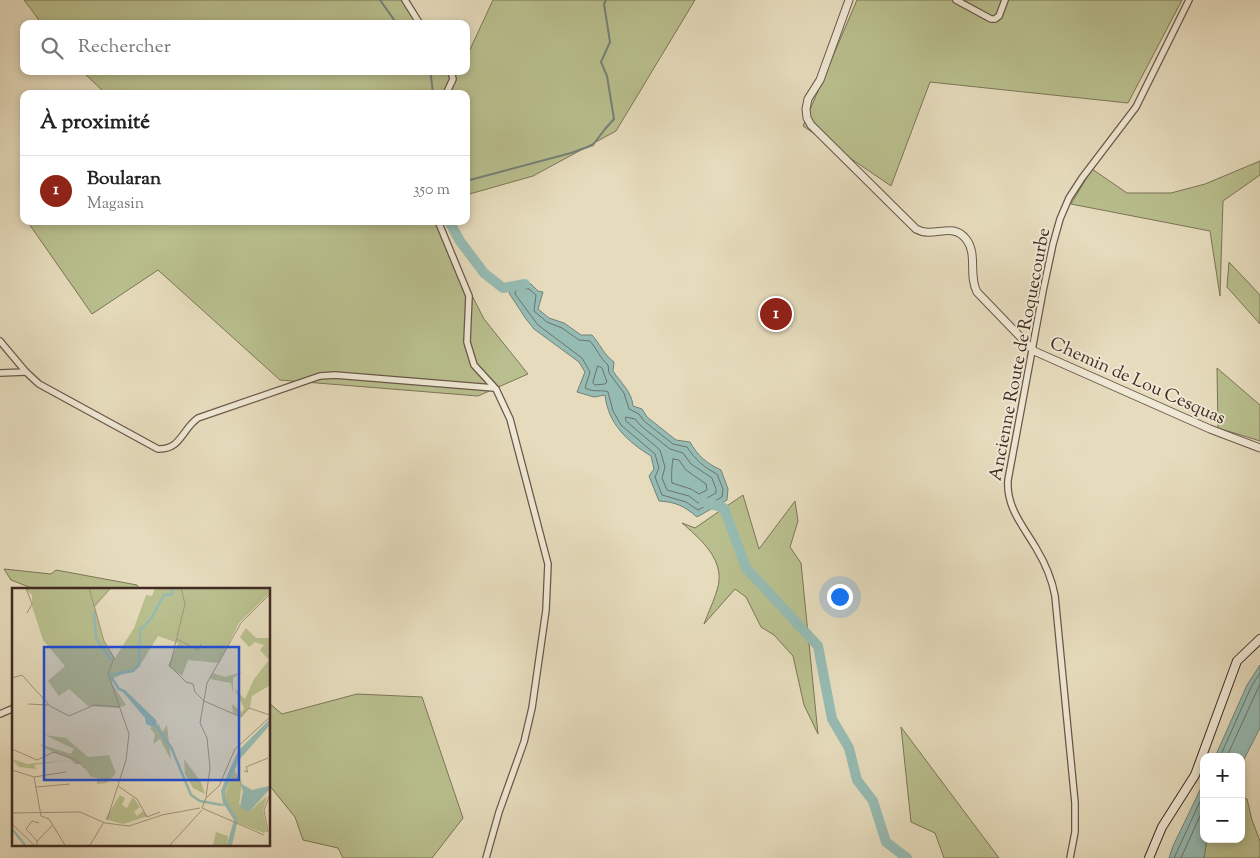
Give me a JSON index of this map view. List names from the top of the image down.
{
  "streets": {
    "street": ["Ancienne Route de Roquecourbe", "Chemin de Lou Cesquas"]
  },
  "crossings": [
    ["Ancienne Route de Roquecourbe", "Chemin de Lou Cesquas"]
  ],
  "page": {
    "search": "Rechercher",
    "heading": "À proximité",
    "list": [
      {
        "mark": "1",
        "name": "Boularan",
        "note": "Magasin",
        "value": "350 m"
      }
    ],
    "pins": "1",
    "map_buttons": ["+", "−"]
  }
}
